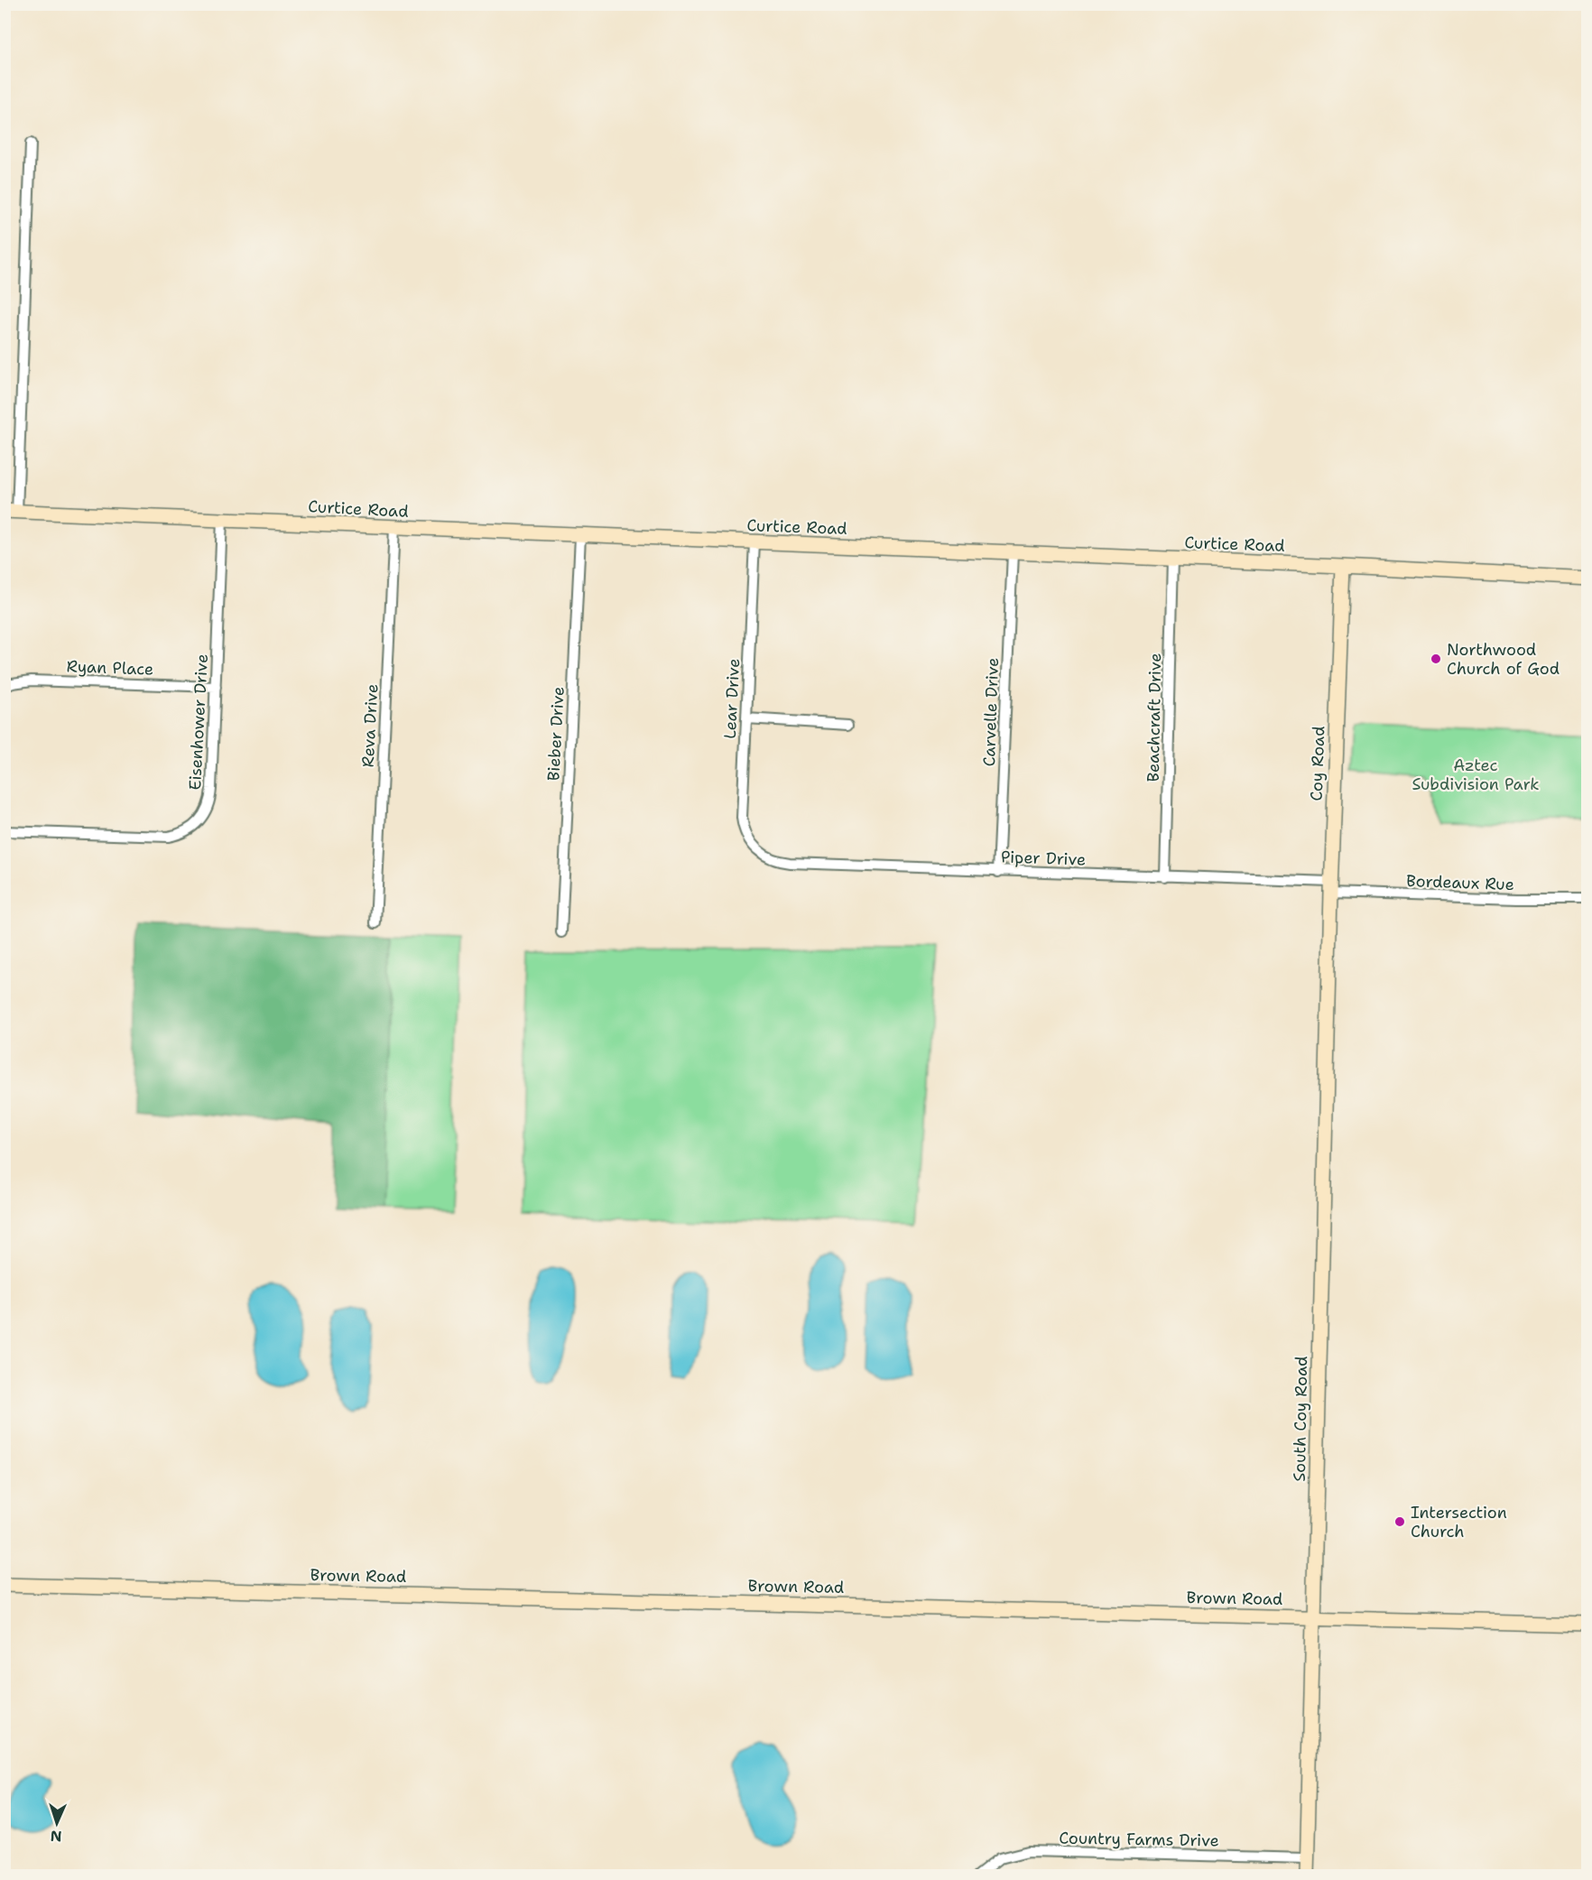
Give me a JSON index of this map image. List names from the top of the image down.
{
  "streets": {
    "street": [
      "Curtice Road",
      "Ryan Place",
      "Lear Drive",
      "Carvelle Drive",
      "Beachcraft Drive",
      "Eisenhower Drive",
      "Reva Drive",
      "Bieber Drive",
      "Coy Road",
      "Piper Drive",
      "Bordeaux Rue",
      "South Coy Road",
      "Brown Road",
      "Country Farms Drive"
    ]
  },
  "crossings": [
    ["Curtice Road", "Lear Drive"],
    ["Curtice Road", "Carvelle Drive"],
    ["Curtice Road", "Beachcraft Drive"],
    ["Curtice Road", "Eisenhower Drive"],
    ["Curtice Road", "Reva Drive"],
    ["Curtice Road", "Bieber Drive"],
    ["Curtice Road", "Coy Road"],
    ["Ryan Place", "Eisenhower Drive"],
    ["Lear Drive", "Piper Drive"],
    ["Carvelle Drive", "Piper Drive"],
    ["Beachcraft Drive", "Piper Drive"],
    ["Coy Road", "Piper Drive"],
    ["Coy Road", "Bordeaux Rue"],
    ["Coy Road", "South Coy Road"],
    ["Piper Drive", "Bordeaux Rue"],
    ["South Coy Road", "Brown Road"],
    ["South Coy Road", "Country Farms Drive"]
  ],
  "parks": ["Aztec Subdivision Park"],
  "places": ["Northwood Church of God", "Intersection Church"],
  "north": "bottom"
}
